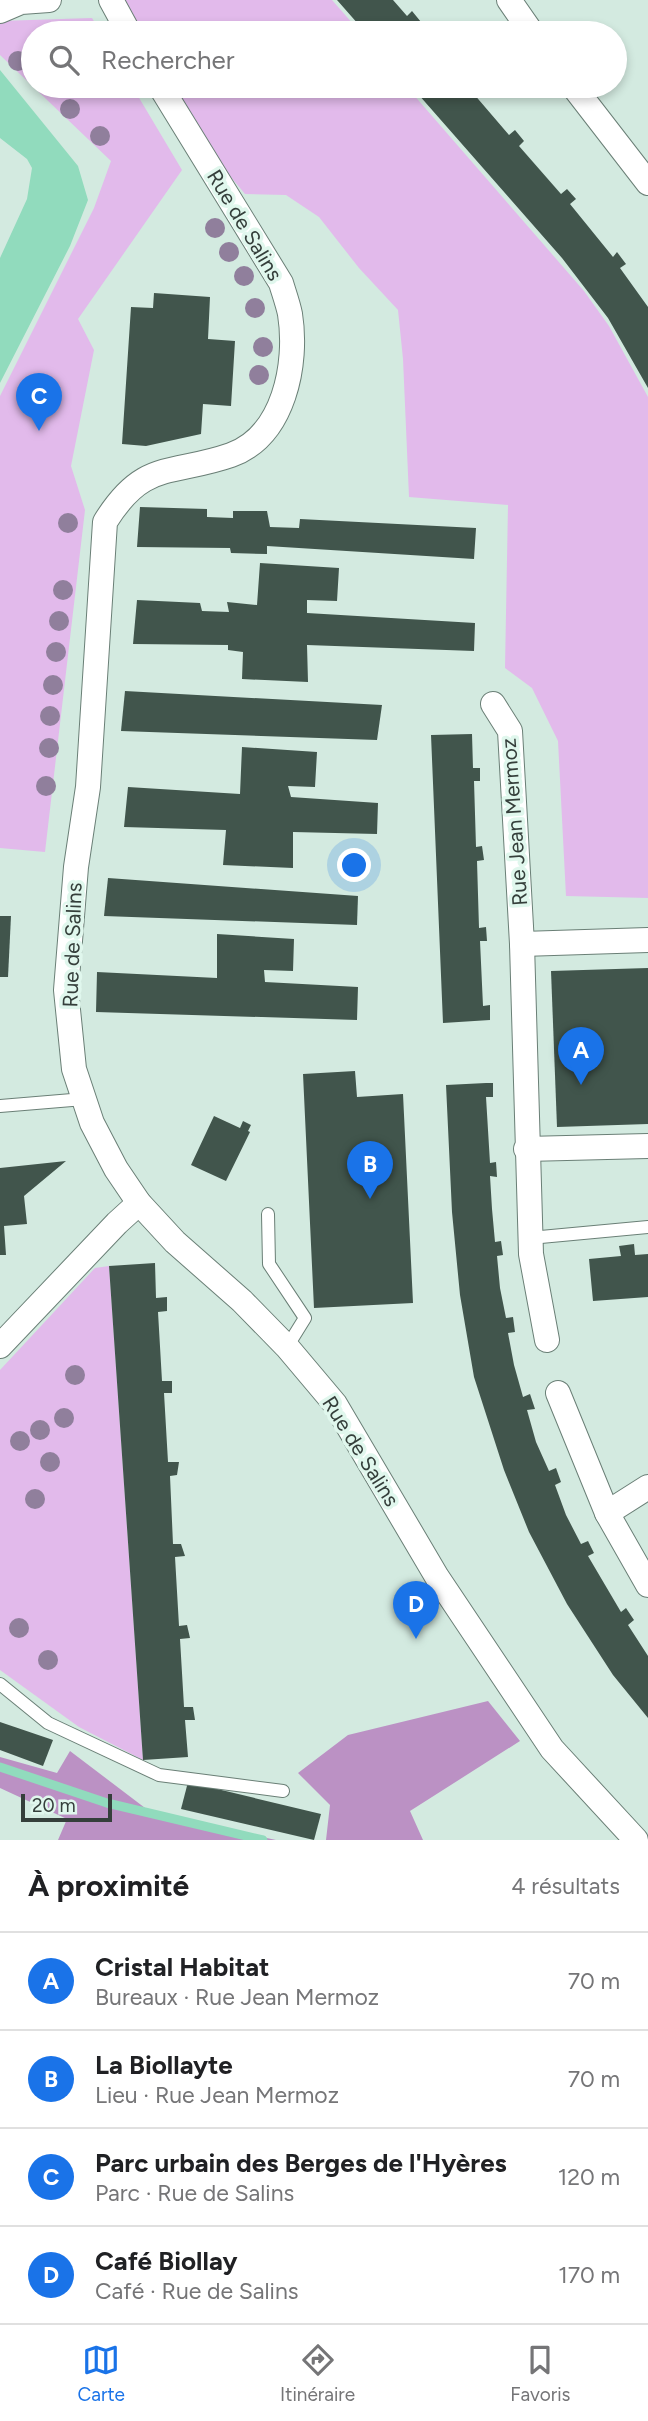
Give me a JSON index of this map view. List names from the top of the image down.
{
  "streets": {
    "street": ["Rue de Salins", "Rue Jean Mermoz"]
  },
  "scale_bar": "20 m",
  "page": {
    "search": "Rechercher",
    "pins": [
      "C",
      "A",
      "B",
      "D"
    ],
    "scale": "20 m",
    "heading": ["À proximité", "4 résultats"],
    "list": [
      {
        "mark": "A",
        "name": "Cristal Habitat",
        "note": "Bureaux · Rue Jean Mermoz",
        "value": "70 m"
      },
      {
        "mark": "B",
        "name": "La Biollayte",
        "note": "Lieu · Rue Jean Mermoz",
        "value": "70 m"
      },
      {
        "mark": "C",
        "name": "Parc urbain des Berges de l'Hyères",
        "note": "Parc · Rue de Salins",
        "value": "120 m"
      },
      {
        "mark": "D",
        "name": "Café Biollay",
        "note": "Café · Rue de Salins",
        "value": "170 m"
      }
    ],
    "nav": ["Carte", "Itinéraire", "Favoris"]
  }
}
